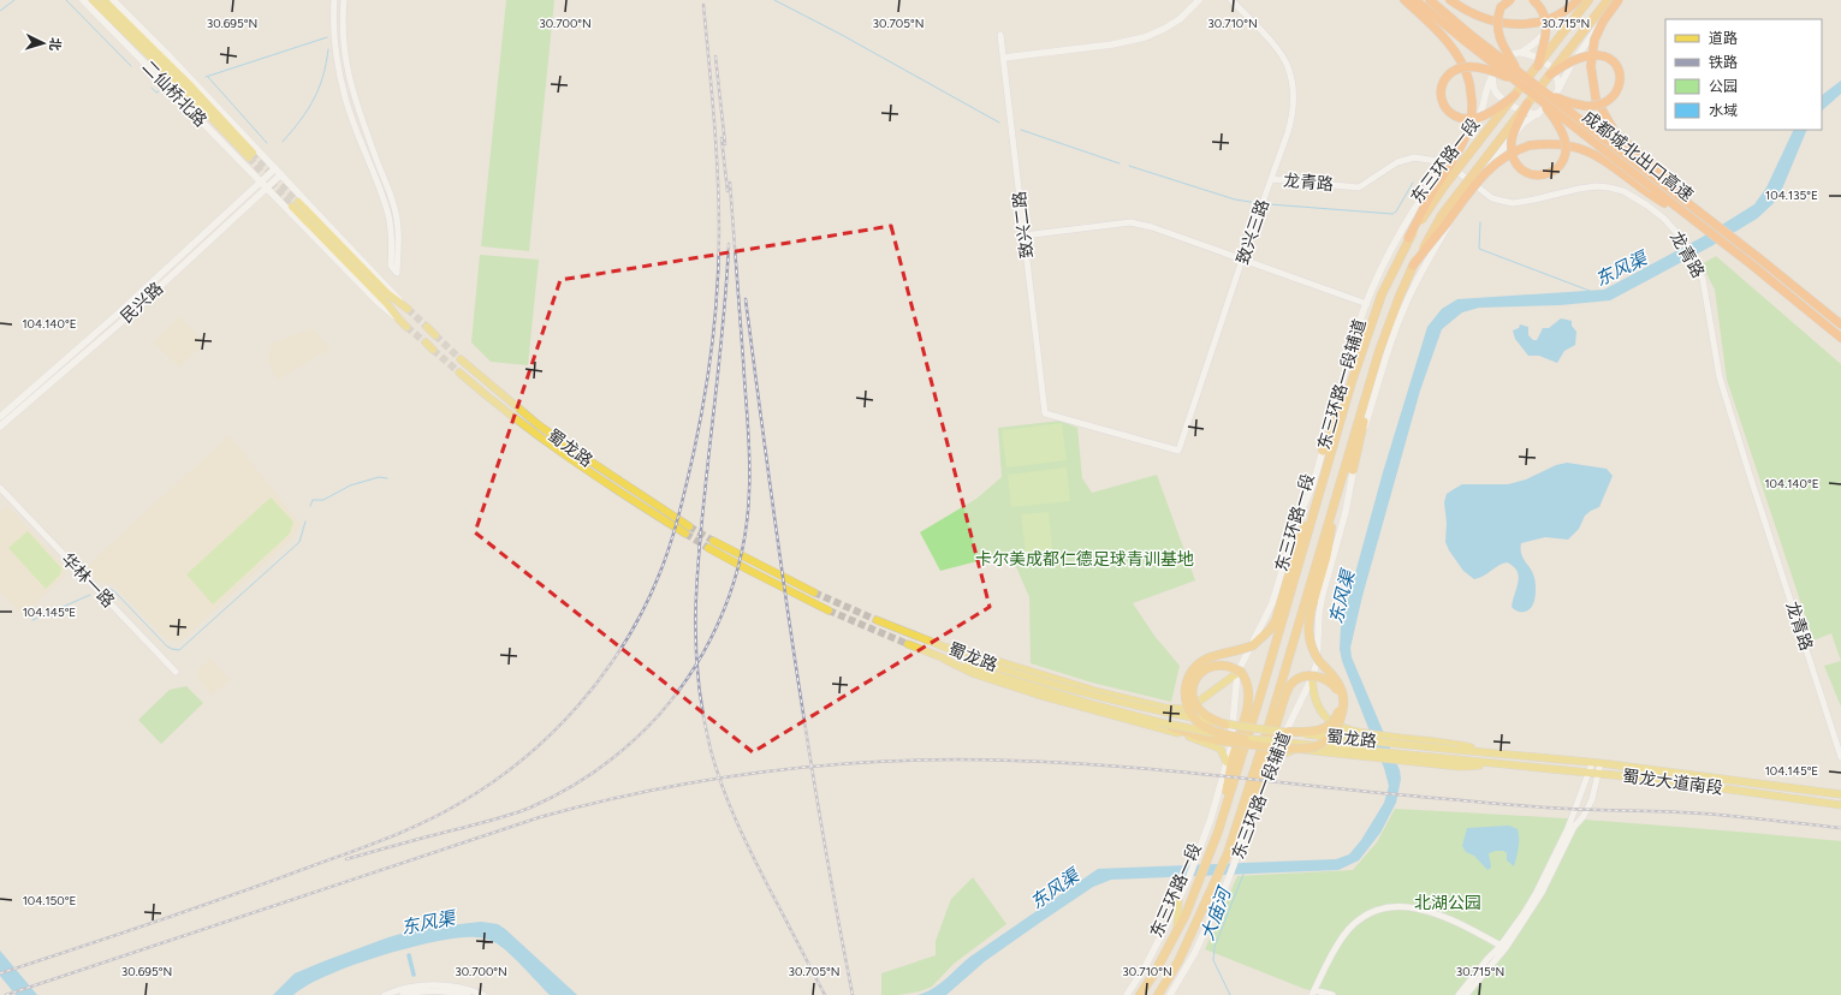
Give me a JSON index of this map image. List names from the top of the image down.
{
  "streets": {
    "highway": ["成都城北出口高速", "东三环路一段"],
    "main road": [
      "二仙桥北路",
      "民兴路",
      "东三环路一段辅道",
      "蜀龙路",
      "蜀龙大道南段"
    ],
    "street": [
      "龙青路",
      "致兴二路",
      "致兴三路",
      "华林一路"
    ]
  },
  "crossings": [
    ["二仙桥北路", "民兴路"],
    ["龙青路", "致兴三路"],
    ["龙青路", "东三环路一段辅道"],
    ["致兴二路", "致兴三路"],
    ["蜀龙路", "蜀龙大道南段"]
  ],
  "water": ["东风渠", "大庙河"],
  "parks": ["卡尔美成都仁德足球青训基地", "北湖公园"],
  "legend": [
    "道路",
    "铁路",
    "公园",
    "水域"
  ],
  "north": "right",
  "coordinates": [
    "30.695°N",
    "30.700°N",
    "30.705°N",
    "30.710°N",
    "30.715°N",
    "104.135°E",
    "104.140°E",
    "104.145°E",
    "104.150°E"
  ]
}
